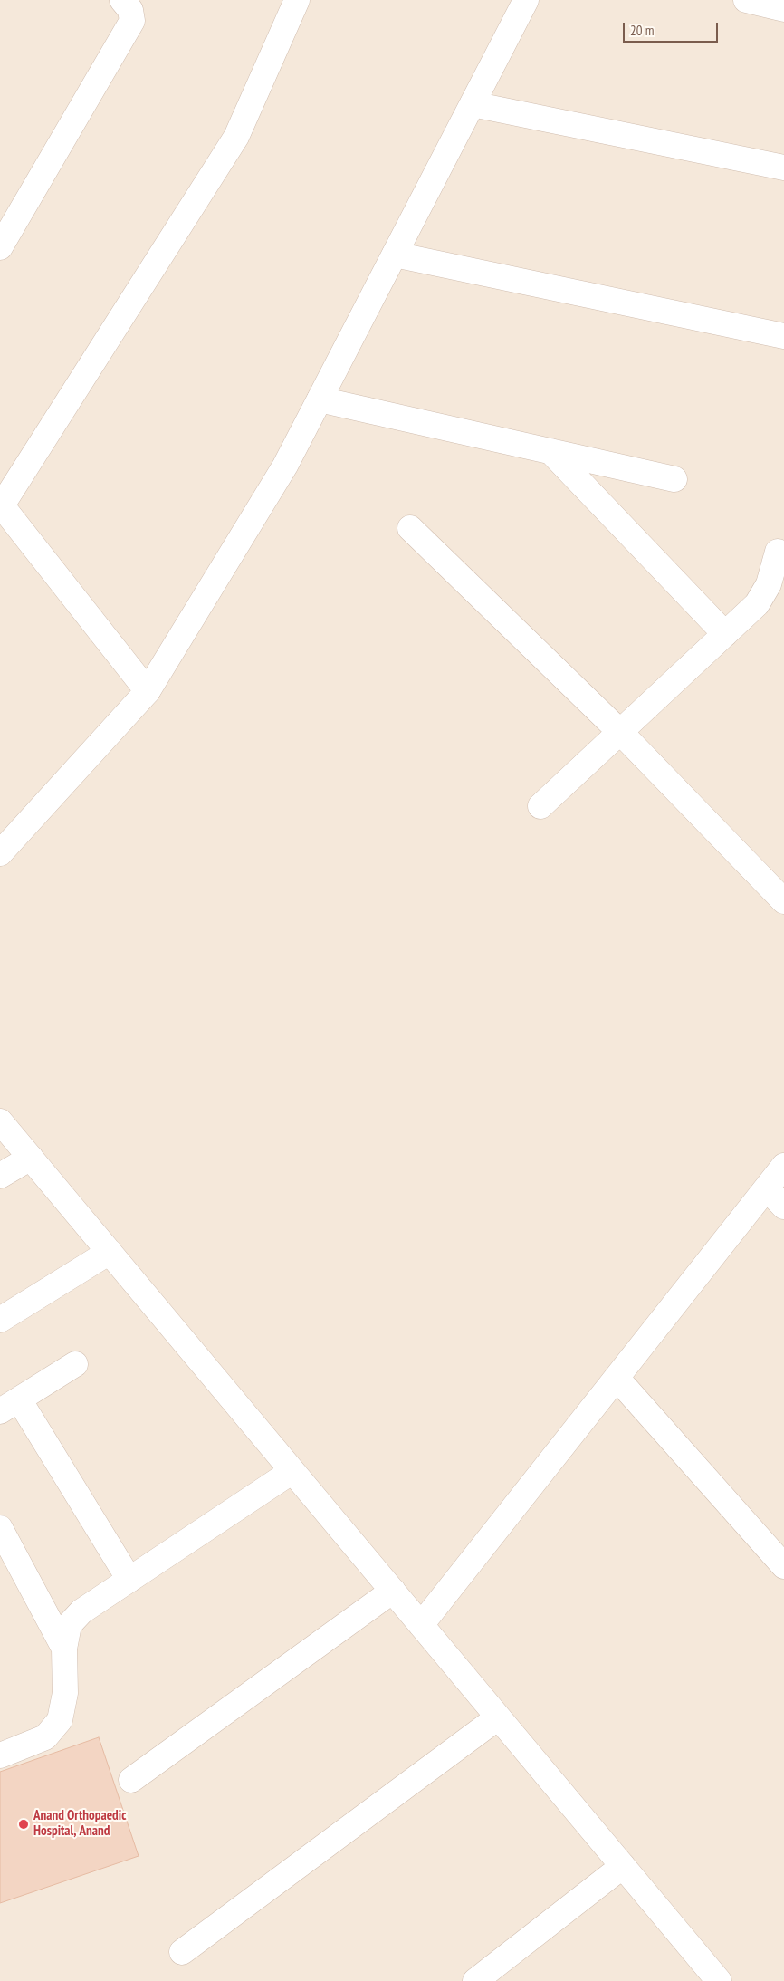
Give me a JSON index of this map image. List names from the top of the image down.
{
  "places": ["Anand Orthopaedic Hospital, Anand"],
  "scale_bar": "20 m"
}
